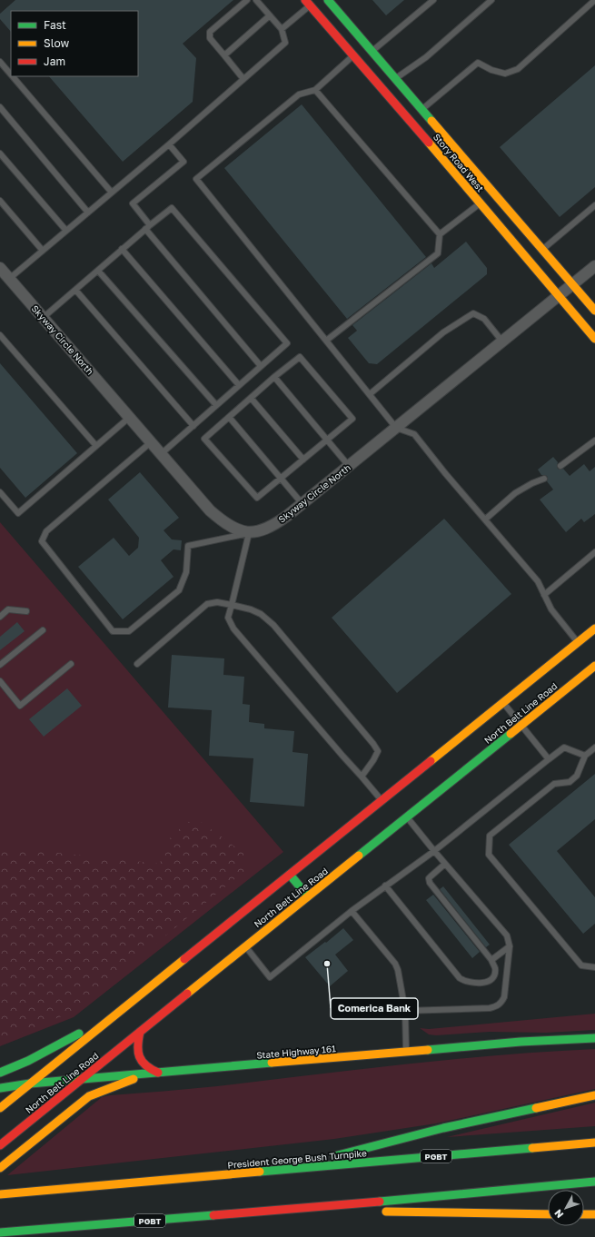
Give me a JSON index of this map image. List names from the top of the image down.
{
  "streets": {
    "main road": [
      "Story Road West",
      "North Belt Line Road",
      "State Highway 161",
      "PGBT",
      "President George Bush Turnpike"
    ],
    "street": ["Skyway Circle North"]
  },
  "crossings": [
    ["Story Road West", "Skyway Circle North"],
    ["North Belt Line Road", "State Highway 161"]
  ],
  "places": ["Comerica Bank"],
  "legend": ["Fast", "Slow", "Jam"],
  "north": "bottom left"
}
